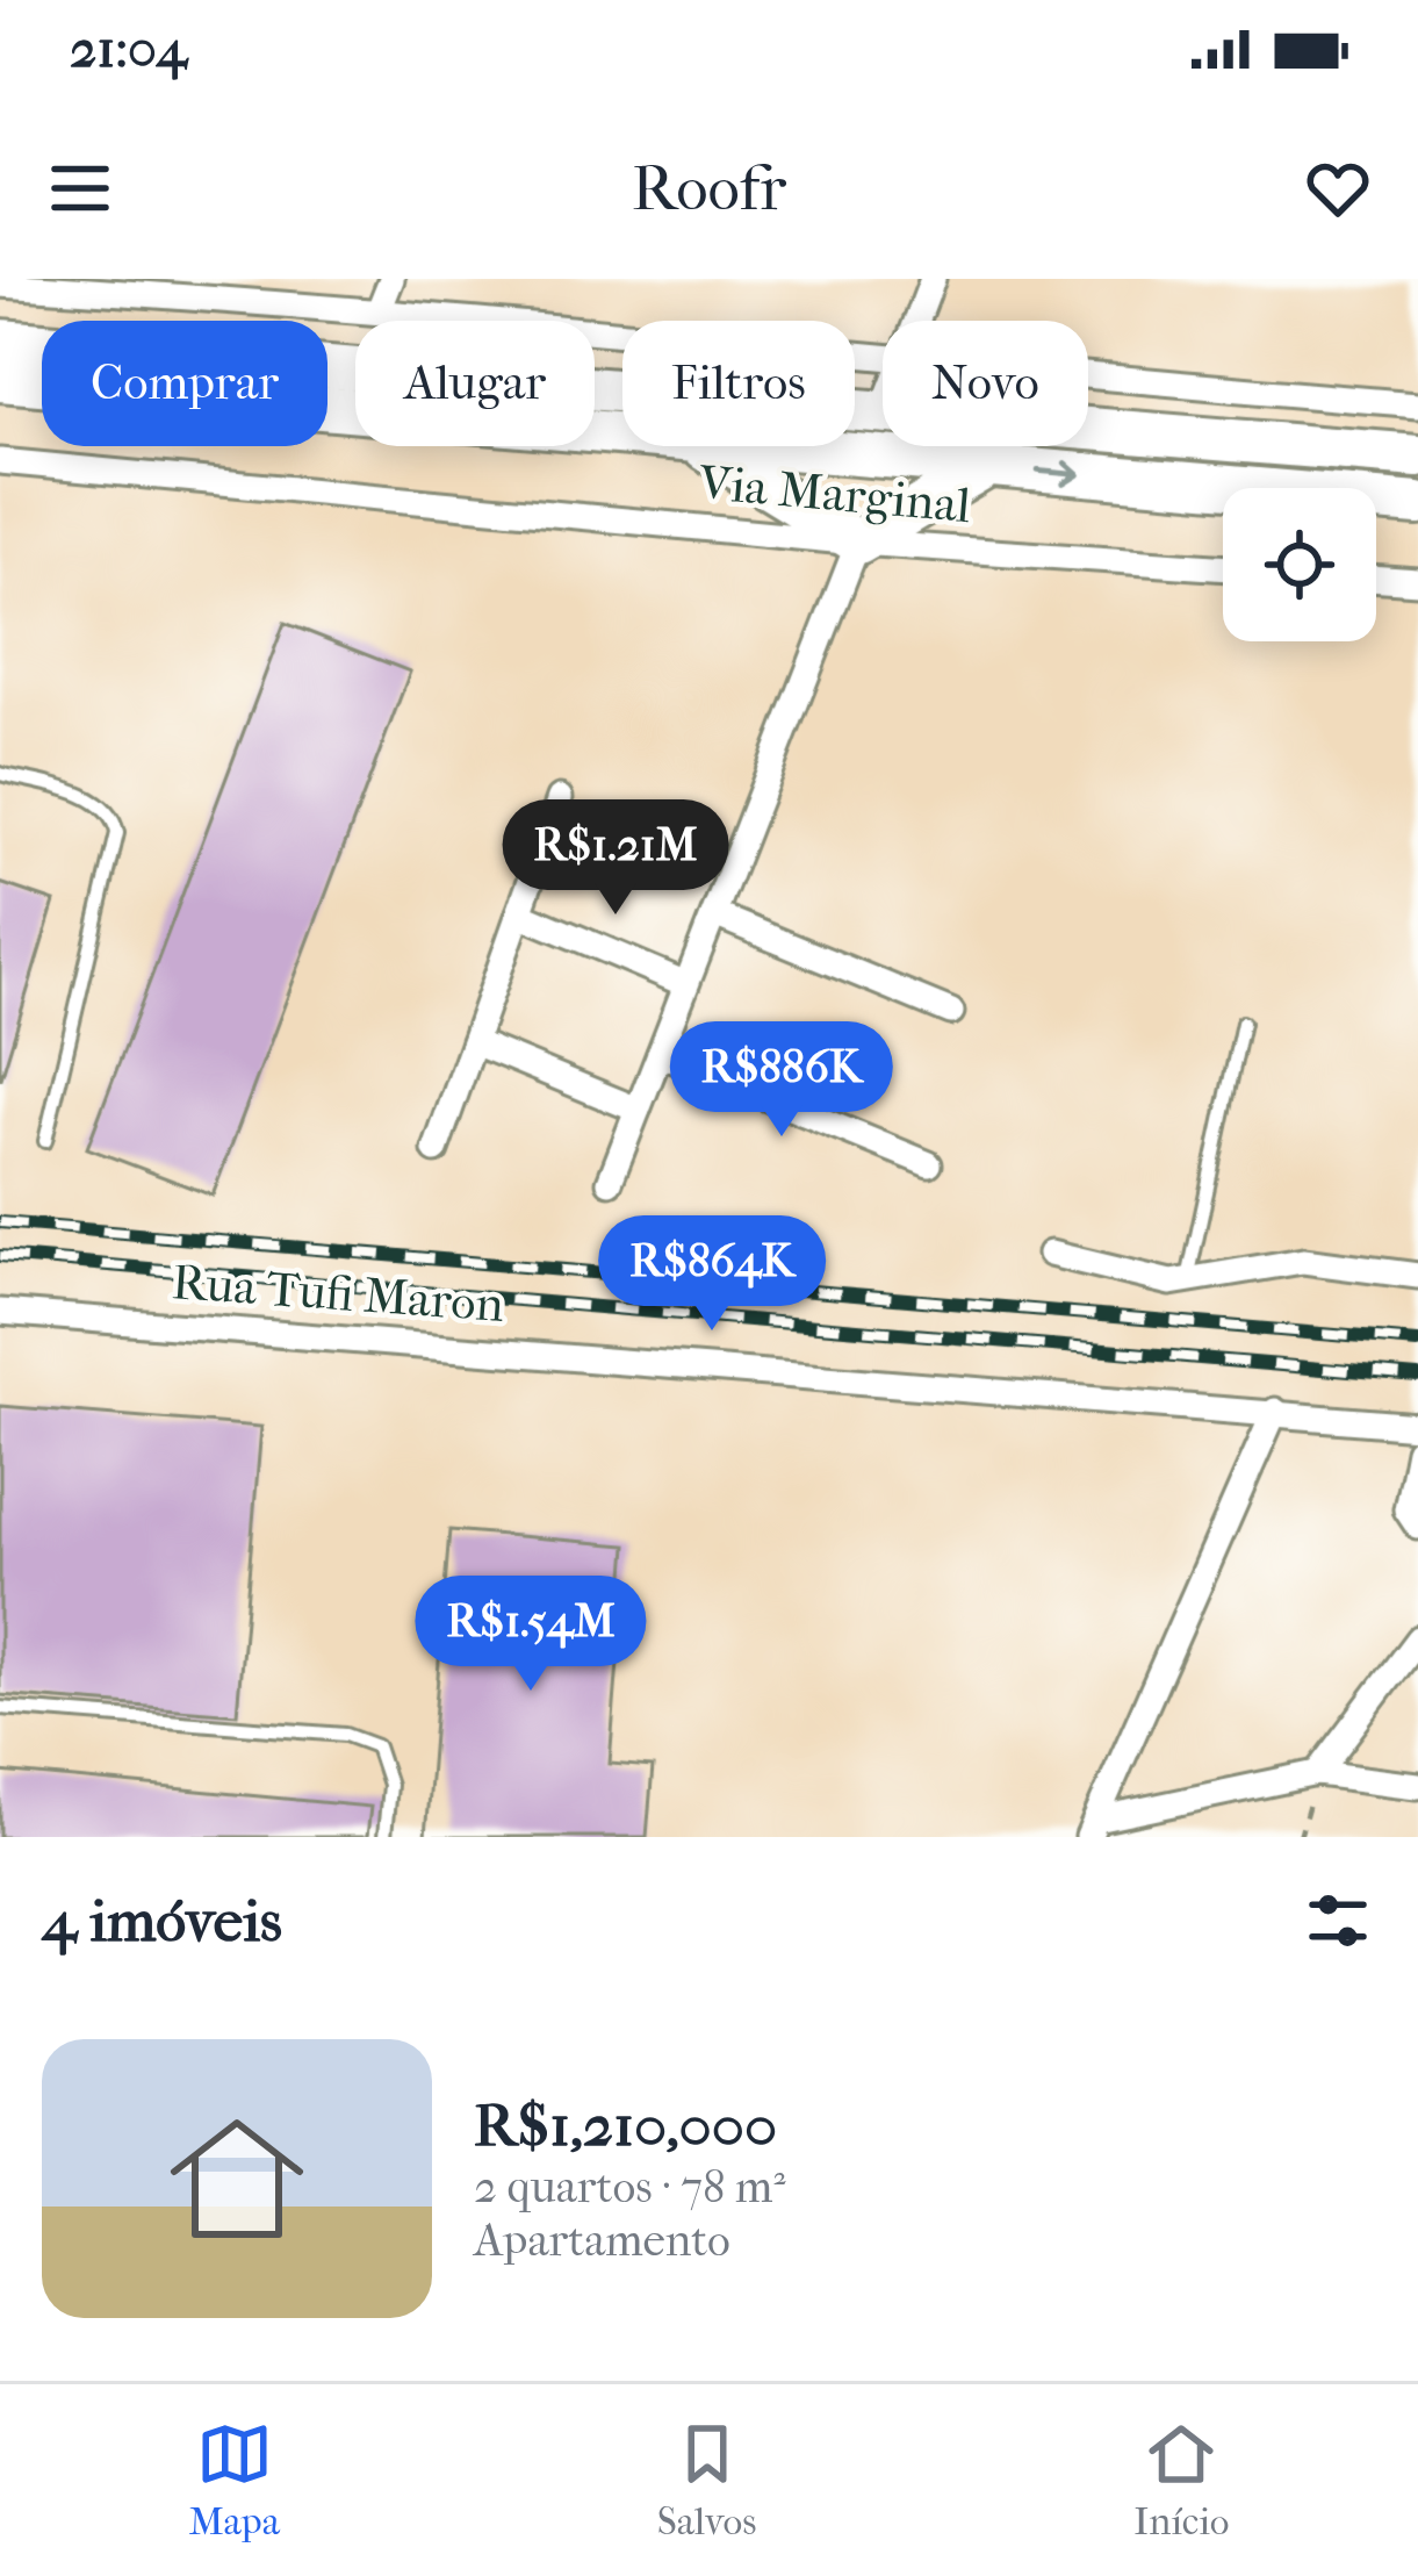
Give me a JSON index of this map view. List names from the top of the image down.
{
  "streets": {
    "street": ["Via Marginal", "Rua Tufi Maron"]
  },
  "page": {
    "status": "21:04",
    "header": "Roofr",
    "chip": [
      "Comprar",
      "Alugar",
      "Filtros",
      "Novo"
    ],
    "price": [
      "R$1.21M",
      "R$886K",
      "R$864K",
      "R$1.54M"
    ],
    "heading": "4 imóveis",
    "list": [
      {
        "name": "R$1,210,000",
        "note": "2 quartos · 78 m² · Apartamento"
      }
    ],
    "tabs": ["Mapa", "Salvos", "Início"]
  }
}
